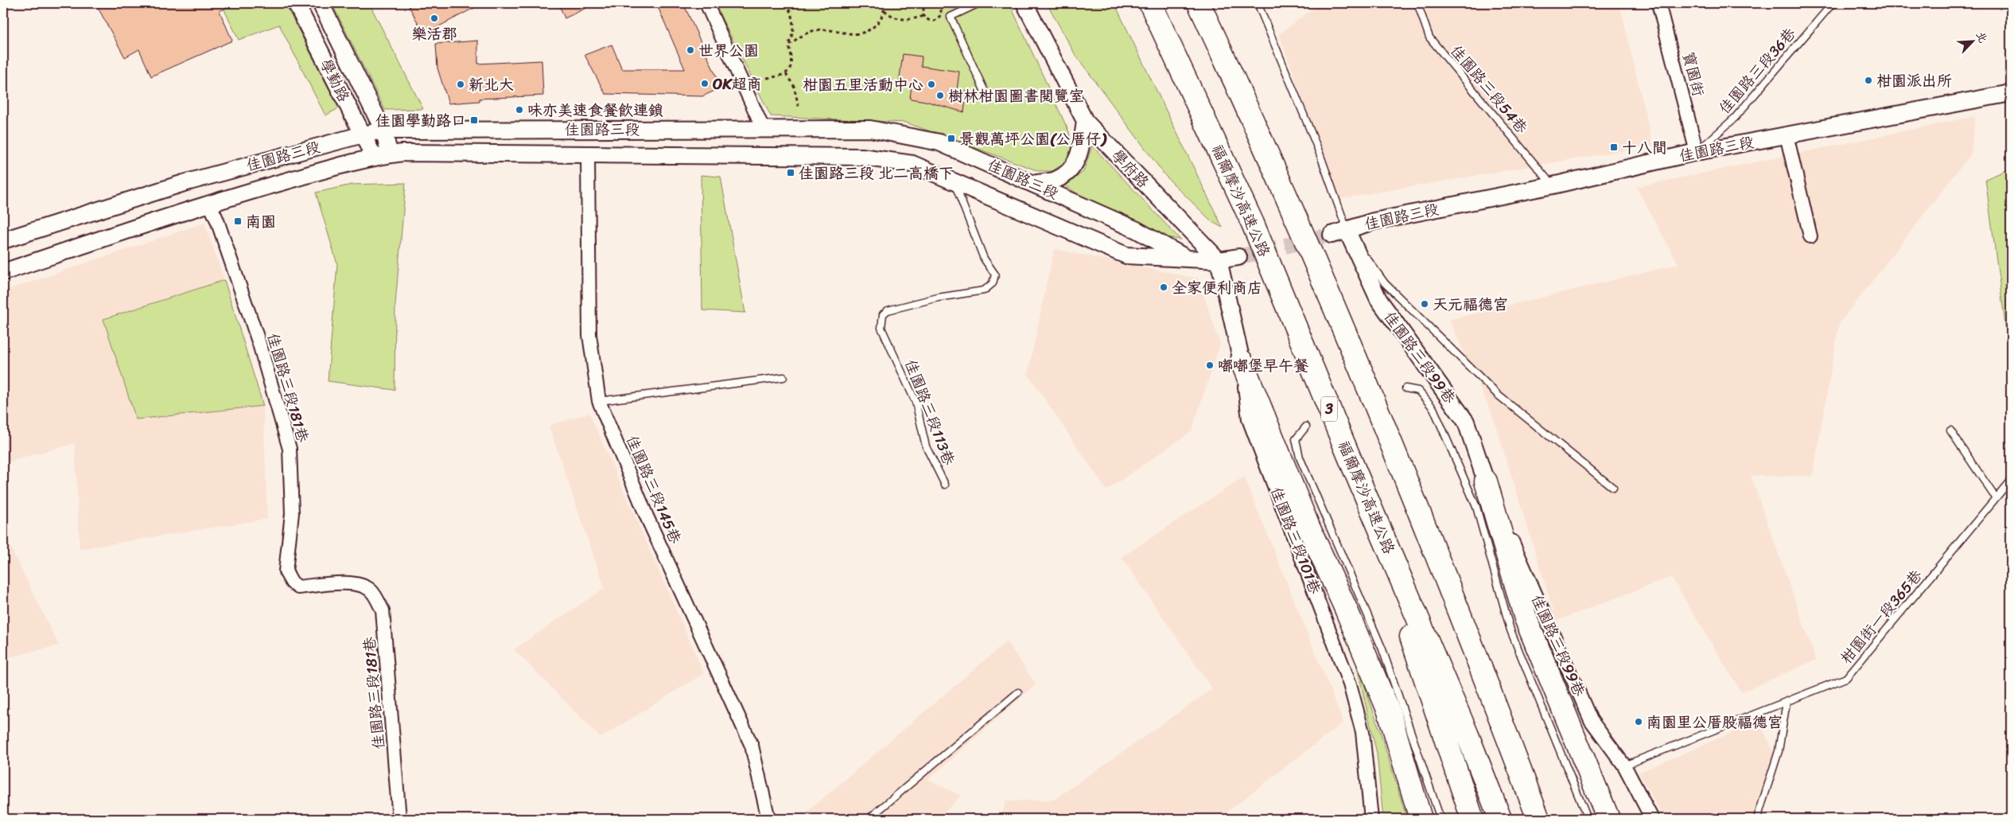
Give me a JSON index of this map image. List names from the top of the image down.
{
  "streets": {
    "highway": ["福爾摩沙高速公路", "3"],
    "street": [
      "寶園街",
      "學勤路",
      "佳園路三段",
      "學府路",
      "佳園路三段99巷",
      "佳園路三段181巷",
      "佳園路三段145巷",
      "佳園路三段101巷"
    ],
    "lane": [
      "佳園路三段36巷",
      "佳園路三段54巷",
      "佳園路三段113巷",
      "柑園街一段365巷"
    ]
  },
  "crossings": [
    ["佳園路三段36巷", "寶園街"],
    ["佳園路三段36巷", "佳園路三段"],
    ["寶園街", "佳園路三段"],
    ["學勤路", "佳園路三段"],
    ["佳園路三段54巷", "佳園路三段"],
    ["佳園路三段", "學府路"],
    ["佳園路三段", "佳園路三段99巷"],
    ["佳園路三段", "佳園路三段181巷"],
    ["佳園路三段", "佳園路三段113巷"],
    ["佳園路三段", "佳園路三段145巷"],
    ["佳園路三段", "佳園路三段101巷"],
    ["學府路", "佳園路三段101巷"],
    ["佳園路三段99巷", "柑園街一段365巷"]
  ],
  "places": {
    "other": [
      "樂活郡",
      "世界公園",
      "柑園派出所",
      "OK超商",
      "新北大",
      "柑園五里活動中心",
      "樹林柑園圖書閱覽室",
      "味亦美速食餐飲連鎖",
      "全家便利商店",
      "天元福德宮",
      "嘟嘟堡早午餐",
      "南園里公厝股福德宮"
    ],
    "transit": [
      "佳園學勤路口",
      "景觀萬坪公園(公厝仔)",
      "十八間",
      "佳園路三段 北二高橋下",
      "南園"
    ]
  },
  "north": "top right"
}
